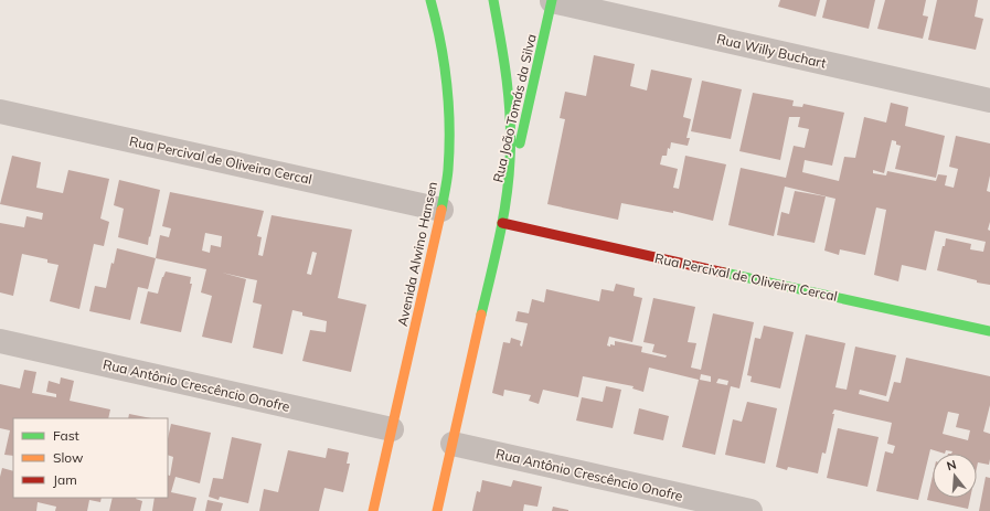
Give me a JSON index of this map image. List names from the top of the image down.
{
  "streets": {
    "street": [
      "Rua Willy Buchart",
      "Rua João Tomás da Silva",
      "Rua Percival de Oliveira Cercal",
      "Avenida Alwino Hansen",
      "Rua Antônio Crescêncio Onofre"
    ]
  },
  "crossings": [
    ["Rua Willy Buchart", "Rua João Tomás da Silva"],
    ["Rua João Tomás da Silva", "Rua Percival de Oliveira Cercal"],
    ["Rua Percival de Oliveira Cercal", "Avenida Alwino Hansen"],
    ["Avenida Alwino Hansen", "Rua Antônio Crescêncio Onofre"]
  ],
  "legend": ["Fast", "Slow", "Jam"],
  "north": "top"
}
